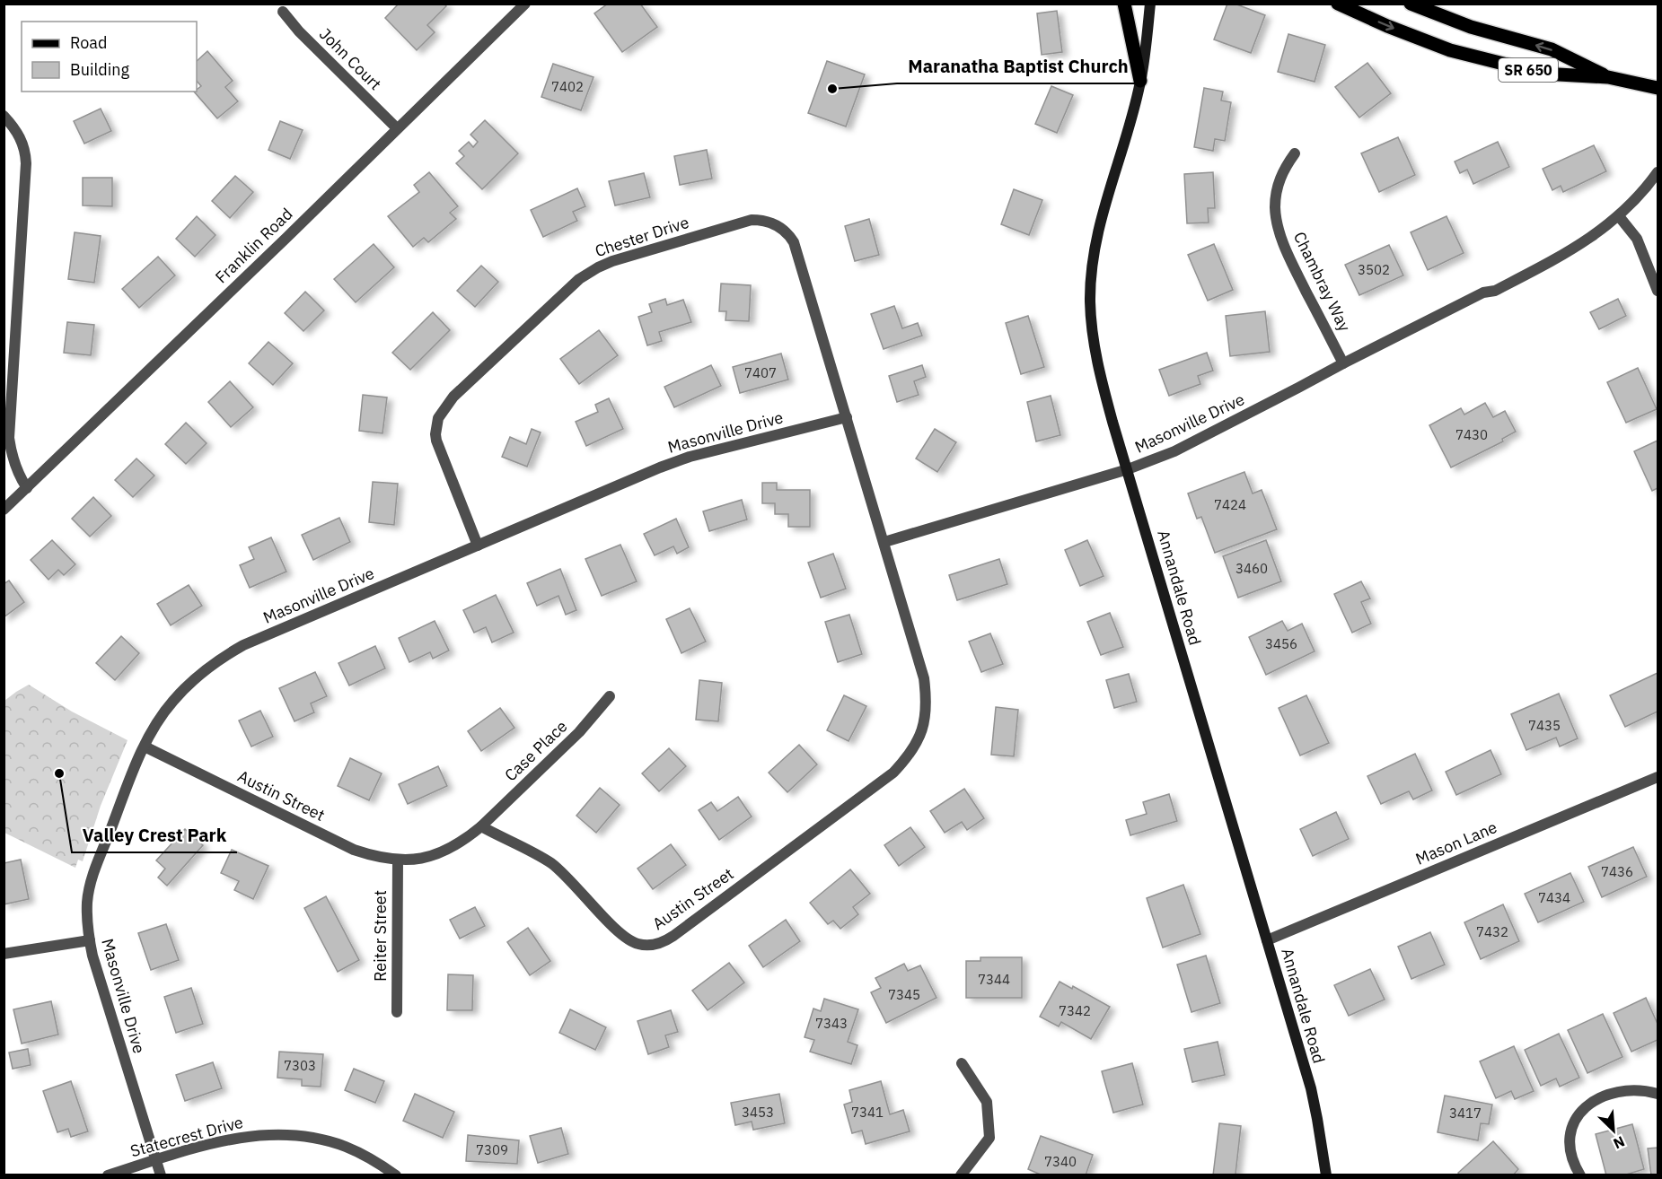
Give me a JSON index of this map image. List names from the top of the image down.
{
  "streets": {
    "main road": ["SR 650", "Annandale Road"],
    "street": [
      "John Court",
      "Chester Drive",
      "Franklin Road",
      "Chambray Way",
      "Masonville Drive",
      "Case Place",
      "Austin Street",
      "Mason Lane",
      "Reiter Street",
      "Statecrest Drive"
    ]
  },
  "crossings": [
    ["John Court", "Franklin Road"],
    ["Chester Drive", "Masonville Drive"],
    ["Chambray Way", "Masonville Drive"],
    ["Masonville Drive", "Annandale Road"],
    ["Masonville Drive", "Austin Street"],
    ["Masonville Drive", "Statecrest Drive"],
    ["Annandale Road", "Mason Lane"],
    ["Case Place", "Austin Street"],
    ["Austin Street", "Reiter Street"]
  ],
  "places": ["Maranatha Baptist Church", "Valley Crest Park"],
  "house_numbers": [
    "7402",
    "3502",
    "7407",
    "7430",
    "7424",
    "3460",
    "3456",
    "7435",
    "7436",
    "7434",
    "7432",
    "7344",
    "7345",
    "7342",
    "7343",
    "7303",
    "3453",
    "7341",
    "3417",
    "7309",
    "7340"
  ],
  "legend": ["Road", "Building"],
  "north": "bottom right"
}
